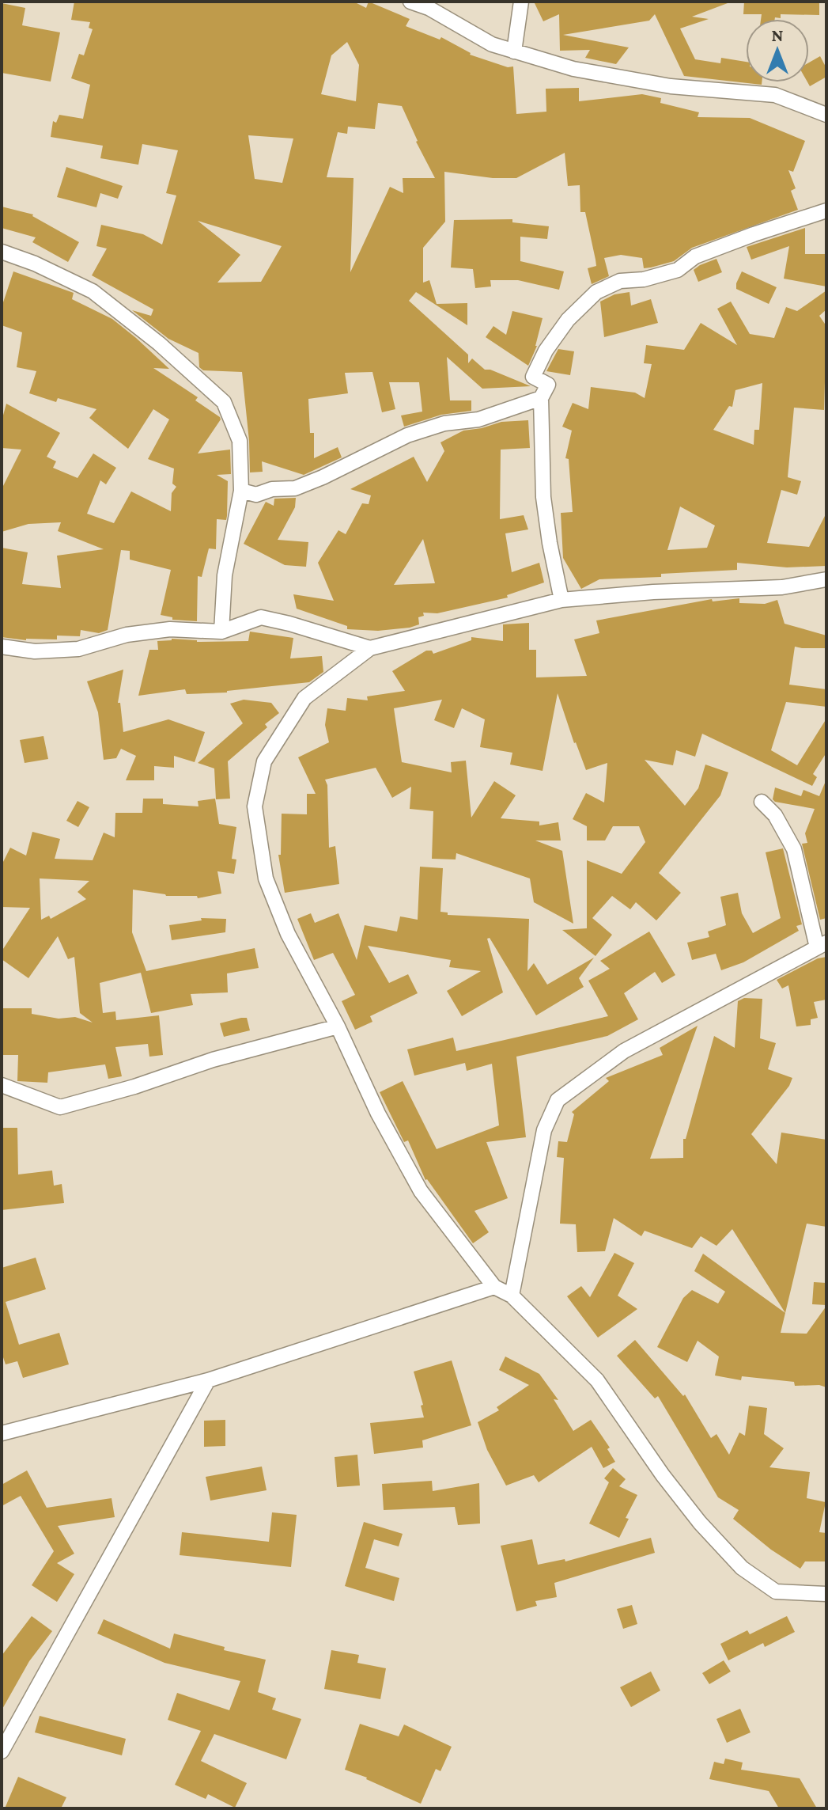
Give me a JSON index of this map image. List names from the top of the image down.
{
  "north": "top"
}
